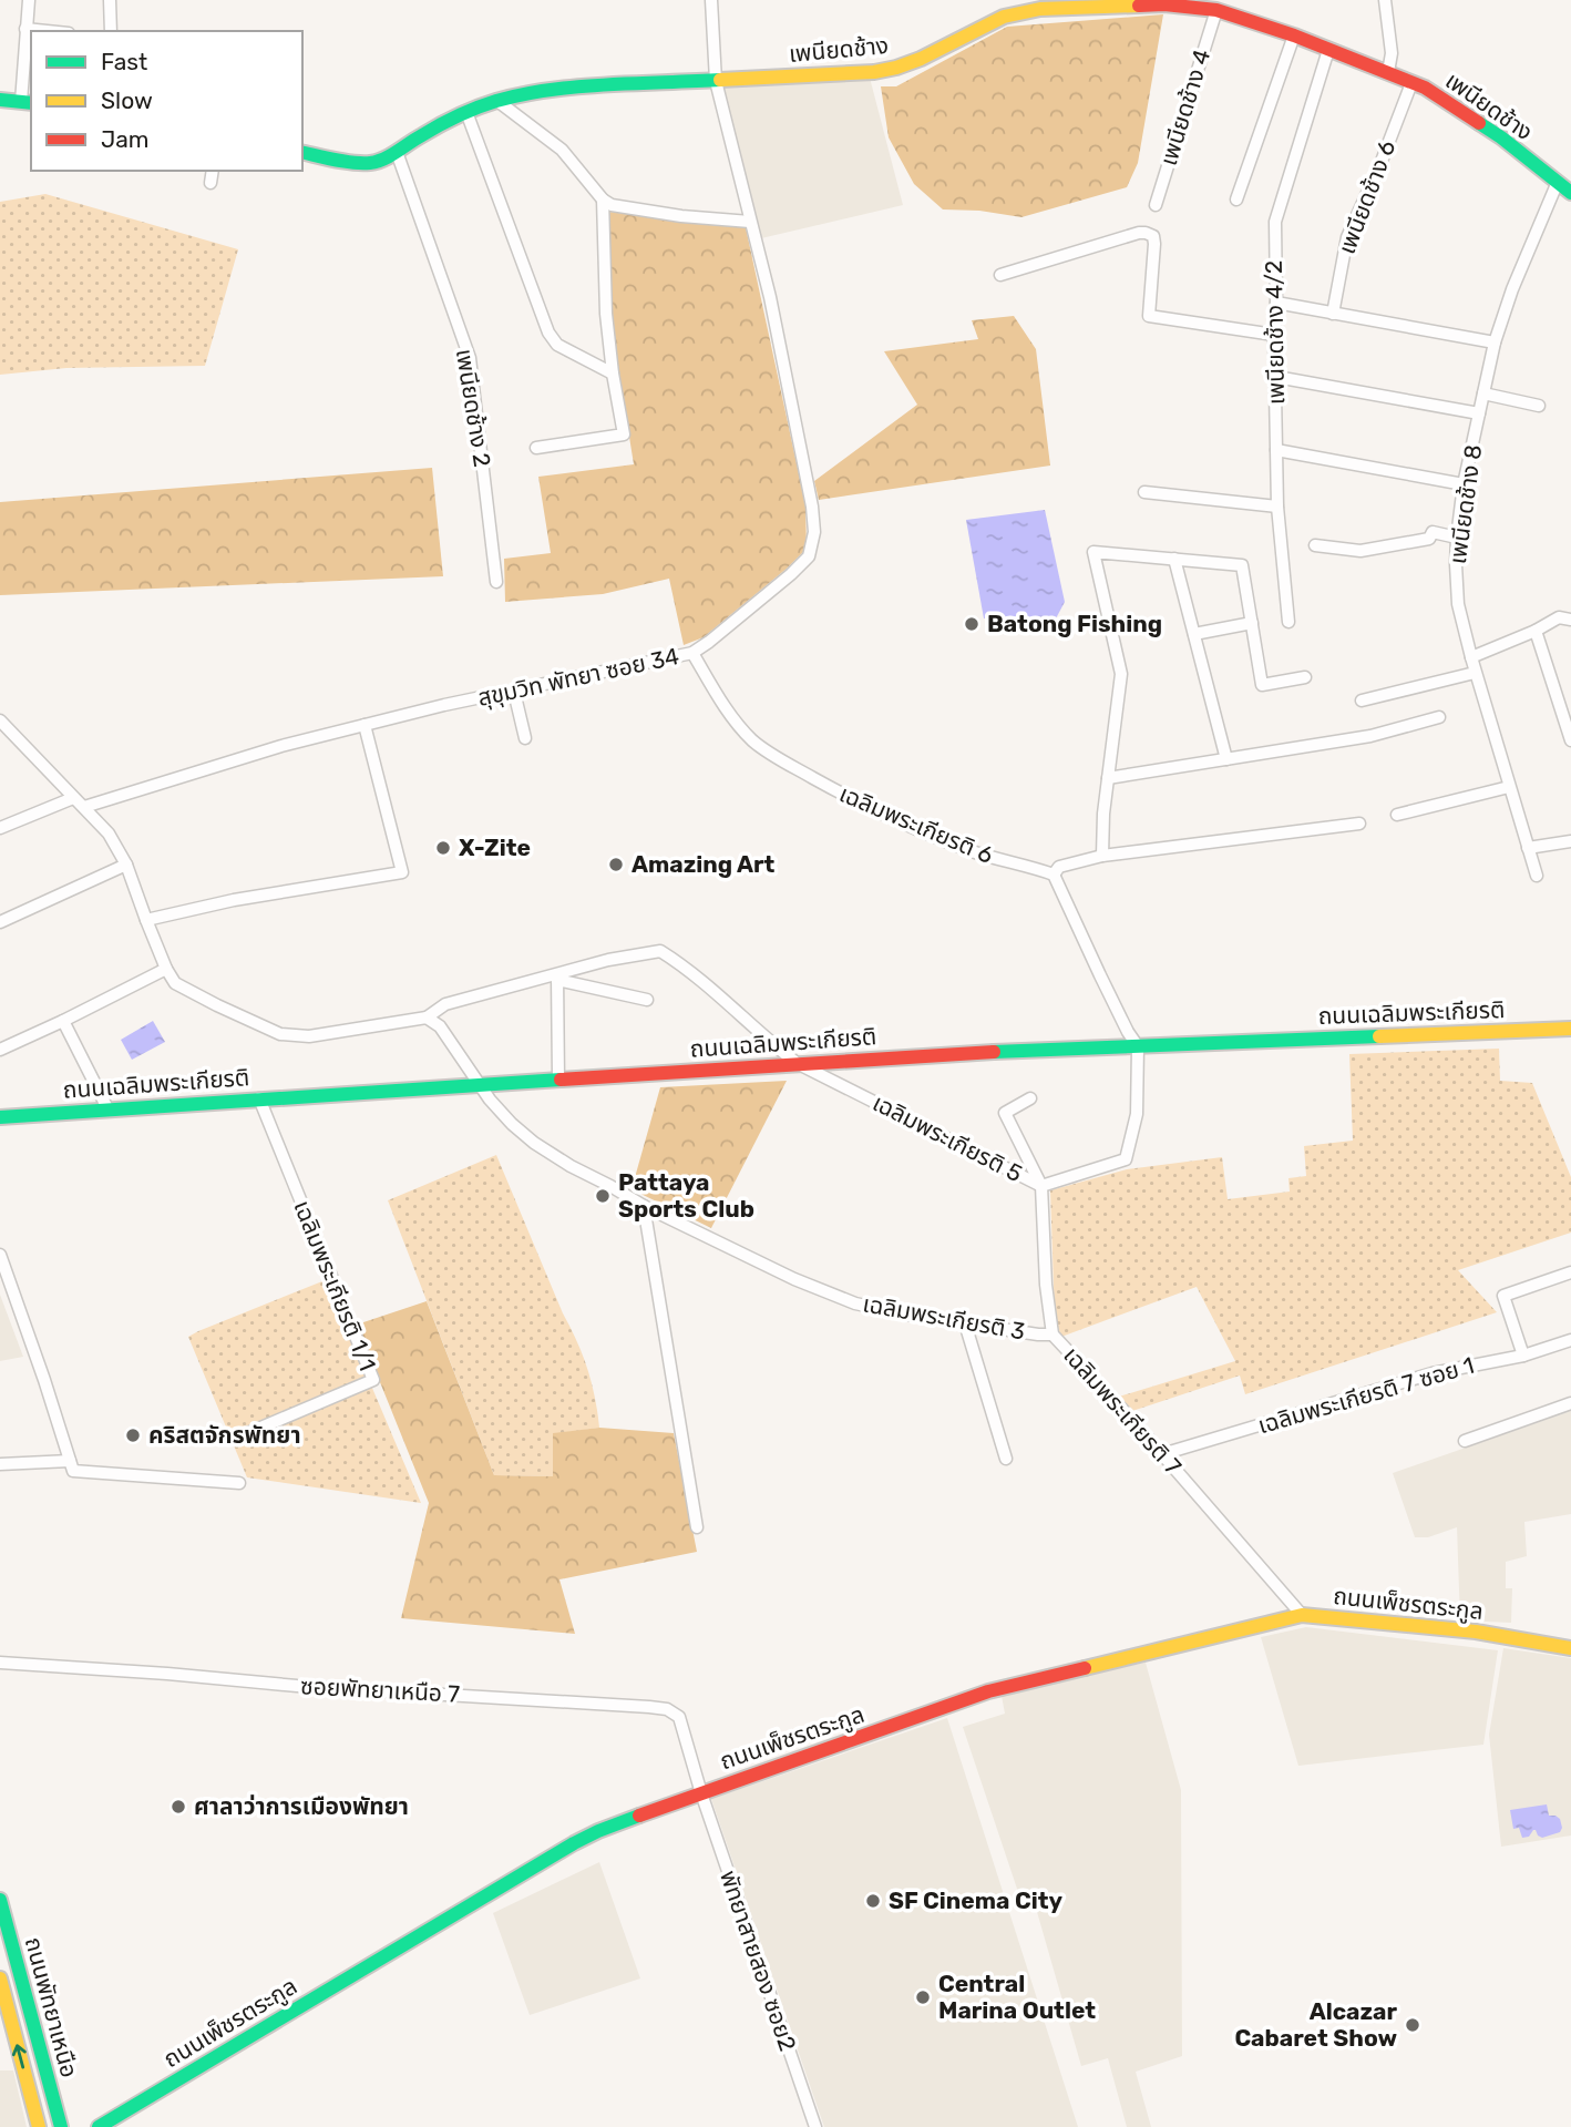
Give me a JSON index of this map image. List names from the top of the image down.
{
  "streets": {
    "street": [
      "เพนียดช้าง",
      "เพนียดช้าง 4",
      "เพนียดช้าง 6",
      "เพนียดช้าง 4/2",
      "เพนียดช้าง 2",
      "เพนียดช้าง 8",
      "สุขุมวิท พัทยา ซอย 34",
      "เฉลิมพระเกียรติ 6",
      "ถนนเฉลิมพระเกียรติ",
      "เฉลิมพระเกียรติ 5",
      "เฉลิมพระเกียรติ 1/1",
      "เฉลิมพระเกียรติ 3",
      "เฉลิมพระเกียรติ 7 ซอย 1",
      "เฉลิมพระเกียรติ 7",
      "ถนนเพ็ชรตระกูล",
      "ซอยพัทยาเหนือ 7",
      "พัทยาสายสอง ซอย2",
      "ถนนพัทยาเหนือ"
    ]
  },
  "crossings": [
    ["เพนียดช้าง", "เพนียดช้าง 4"],
    ["เพนียดช้าง", "เพนียดช้าง 6"],
    ["เพนียดช้าง", "เพนียดช้าง 4/2"],
    ["เพนียดช้าง", "เพนียดช้าง 2"],
    ["เพนียดช้าง", "เพนียดช้าง 8"],
    ["เพนียดช้าง", "สุขุมวิท พัทยา ซอย 34"],
    ["สุขุมวิท พัทยา ซอย 34", "เฉลิมพระเกียรติ 6"],
    ["ถนนเฉลิมพระเกียรติ", "เฉลิมพระเกียรติ 5"],
    ["ถนนเฉลิมพระเกียรติ", "เฉลิมพระเกียรติ 1/1"],
    ["ถนนเฉลิมพระเกียรติ", "เฉลิมพระเกียรติ 3"],
    ["เฉลิมพระเกียรติ 5", "เฉลิมพระเกียรติ 7"],
    ["เฉลิมพระเกียรติ 3", "เฉลิมพระเกียรติ 7"],
    ["เฉลิมพระเกียรติ 7 ซอย 1", "เฉลิมพระเกียรติ 7"],
    ["เฉลิมพระเกียรติ 7", "ถนนเพ็ชรตระกูล"],
    ["ถนนเพ็ชรตระกูล", "ซอยพัทยาเหนือ 7"],
    ["ถนนเพ็ชรตระกูล", "พัทยาสายสอง ซอย2"],
    ["ซอยพัทยาเหนือ 7", "พัทยาสายสอง ซอย2"]
  ],
  "places": [
    "Batong Fishing",
    "X-Zite",
    "Amazing Art",
    "Pattaya Sports Club",
    "คริสตจักรพัทยา",
    "ศาลาว่าการเมืองพัทยา",
    "SF Cinema City",
    "Central Marina Outlet",
    "Alcazar Cabaret Show"
  ],
  "legend": ["Fast", "Slow", "Jam"]
}
